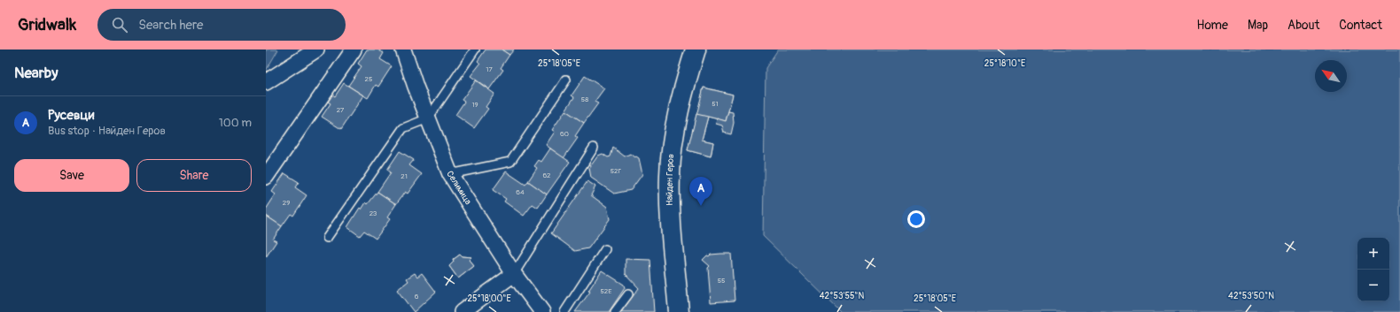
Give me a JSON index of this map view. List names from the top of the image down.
{
  "streets": {
    "street": ["Найден Геров", "Селимица"]
  },
  "house_numbers": [
    "17",
    "25",
    "58",
    "51",
    "19",
    "27",
    "60",
    "52Г",
    "62",
    "21",
    "64",
    "29",
    "23",
    "55",
    "52E",
    "6"
  ],
  "north": "top left",
  "page": {
    "header": "Gridwalk",
    "search": "Search here",
    "nav": [
      "Home",
      "Map",
      "About",
      "Contact"
    ],
    "heading": "Nearby",
    "list": [
      {
        "mark": "A",
        "name": "Русевци",
        "note": "Bus stop · Найден Геров",
        "value": "100 m"
      }
    ],
    "buttons": ["Save", "Share"],
    "pins": "A",
    "map_buttons": ["+", "−"]
  },
  "coordinates": [
    "25°18'05\"E",
    "25°18'10\"E",
    "42°53'55\"N",
    "42°53'50\"N",
    "25°18'00\"E"
  ]
}
